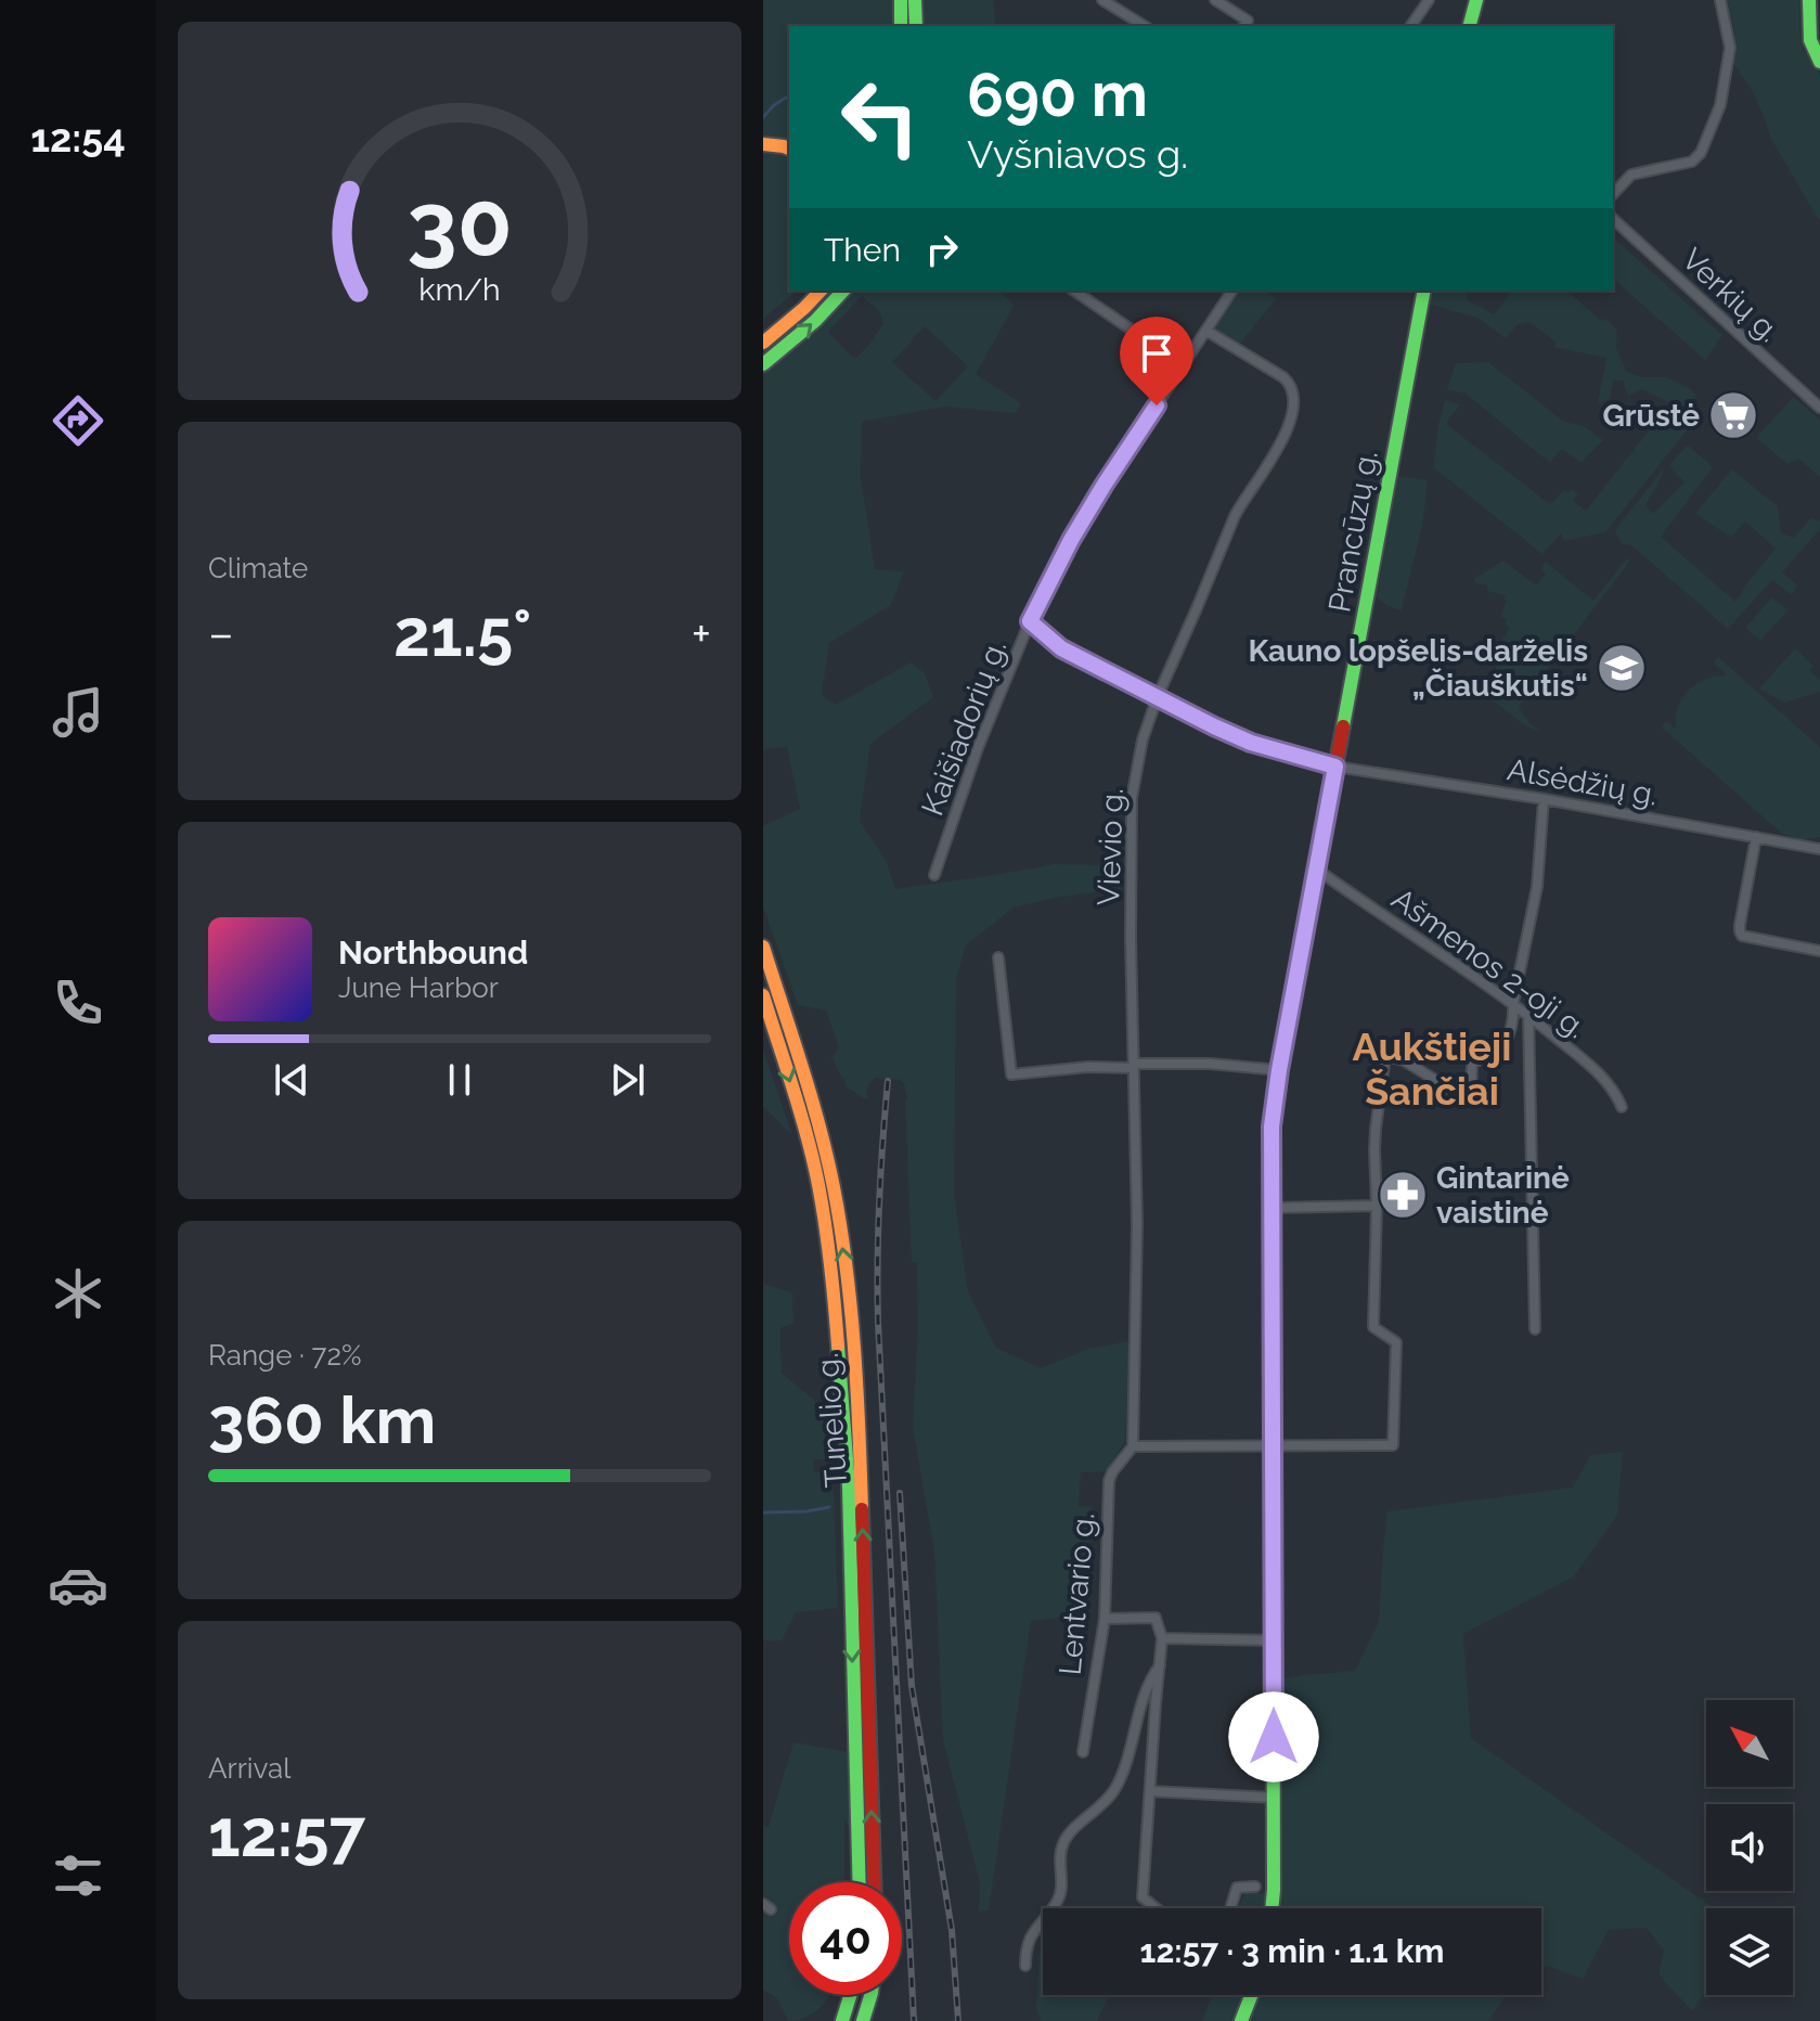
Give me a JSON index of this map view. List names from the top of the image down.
{
  "streets": {
    "main road": ["Prancūzų g.", "Tunelio g."],
    "street": [
      "Verkių g.",
      "Kaišiadorių g.",
      "Alsėdžių g.",
      "Vievio g.",
      "Ašmenos 2-oji g.",
      "Lentvario g."
    ]
  },
  "crossings": [
    ["Prancūzų g.", "Alsėdžių g."],
    ["Prancūzų g.", "Ašmenos 2-oji g."],
    ["Kaišiadorių g.", "Alsėdžių g."],
    ["Kaišiadorių g.", "Vievio g."],
    ["Alsėdžių g.", "Vievio g."],
    ["Vievio g.", "Lentvario g."]
  ],
  "districts": ["Aukštieji Šančiai"],
  "places": {
    "supermarket": ["Grūstė"],
    "school or university": ["Kauno lopšelis-darželis „Čiauškutis“"],
    "pharmacy": ["Gintarinė vaistinė"]
  },
  "north": "top left",
  "page": {
    "tabs": "12:54",
    "turn": ["690 m", "Vyšniavos g."],
    "then": "Then",
    "tile": [
      "Climate",
      ["Range · 72%", "360 km"],
      ["Arrival", "12:57"]
    ],
    "heat": ["−", "21.5°", "+"],
    "song": ["Northbound", "June Harbor"],
    "limit": "40",
    "trip": "12:57 · 3 min · 1.1 km",
    "gauge": ["30", "km/h"]
  }
}
